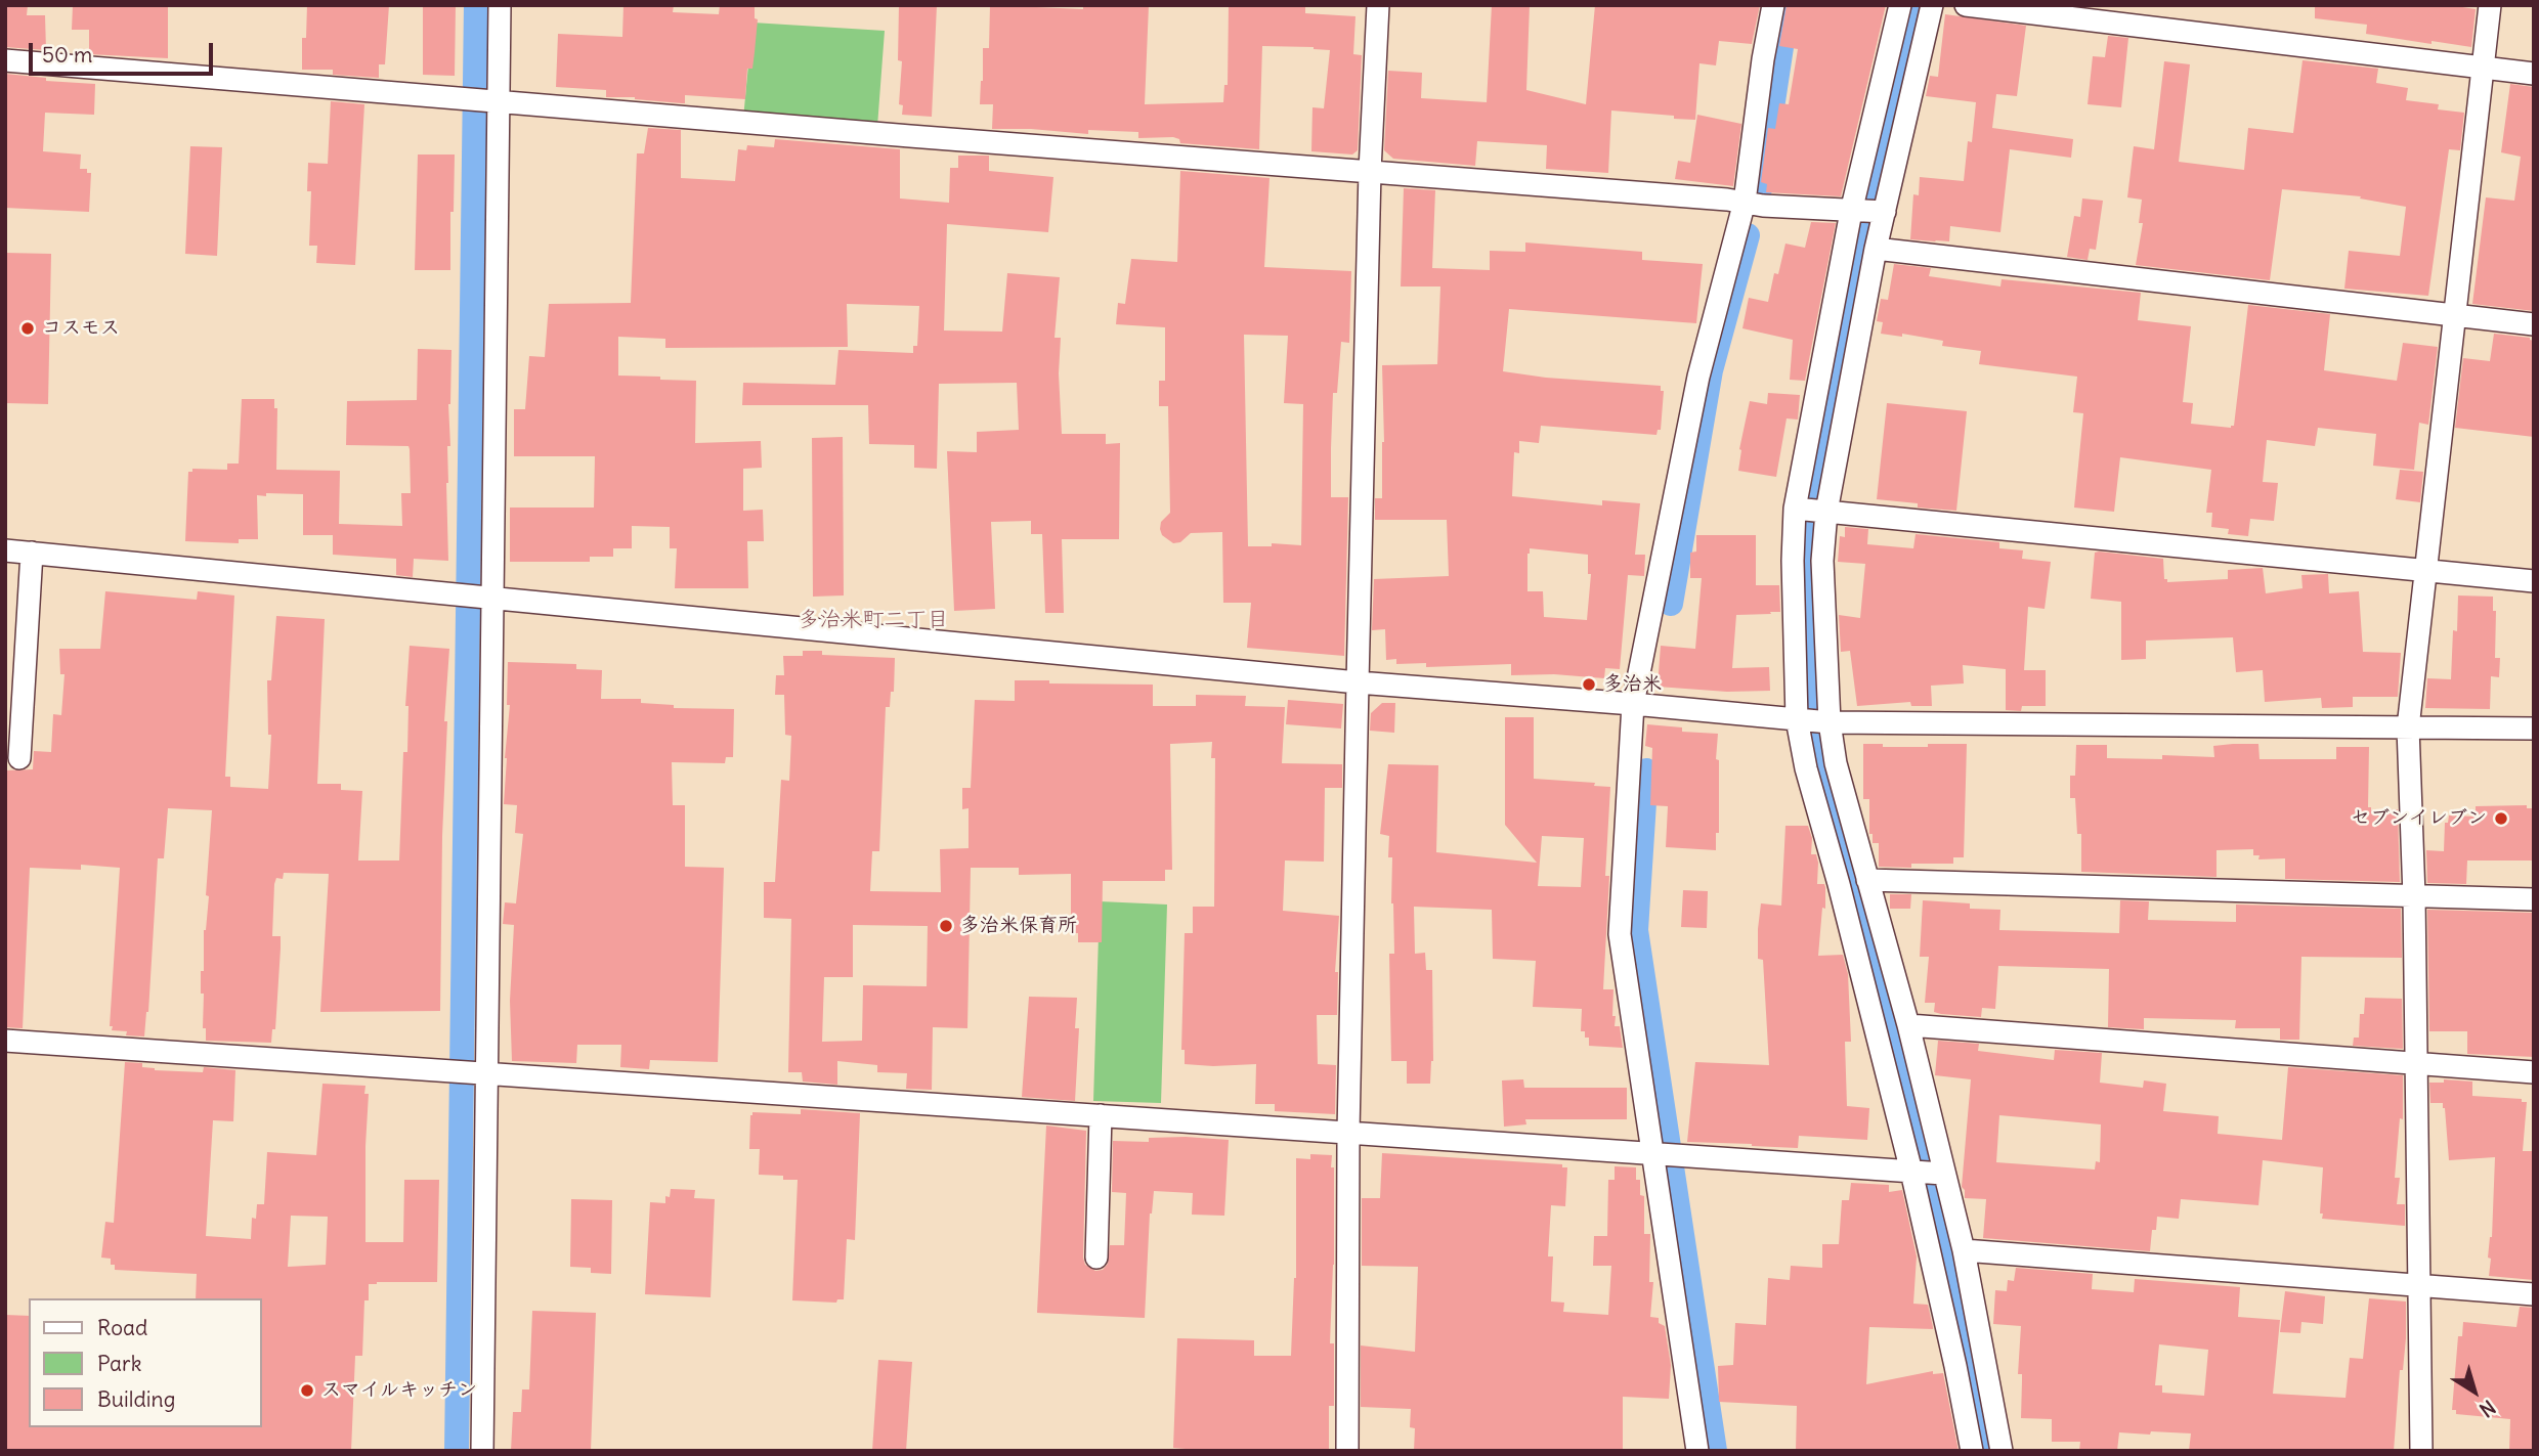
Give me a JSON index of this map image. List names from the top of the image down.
{
  "districts": ["多治米町二丁目"],
  "places": [
    "コスモス",
    "多治米",
    "セブンイレブン",
    "多治米保育所",
    "スマイルキッチン"
  ],
  "legend": ["Road", "Park", "Building"],
  "scale_bar": "50 m",
  "north": "bottom right"
}
